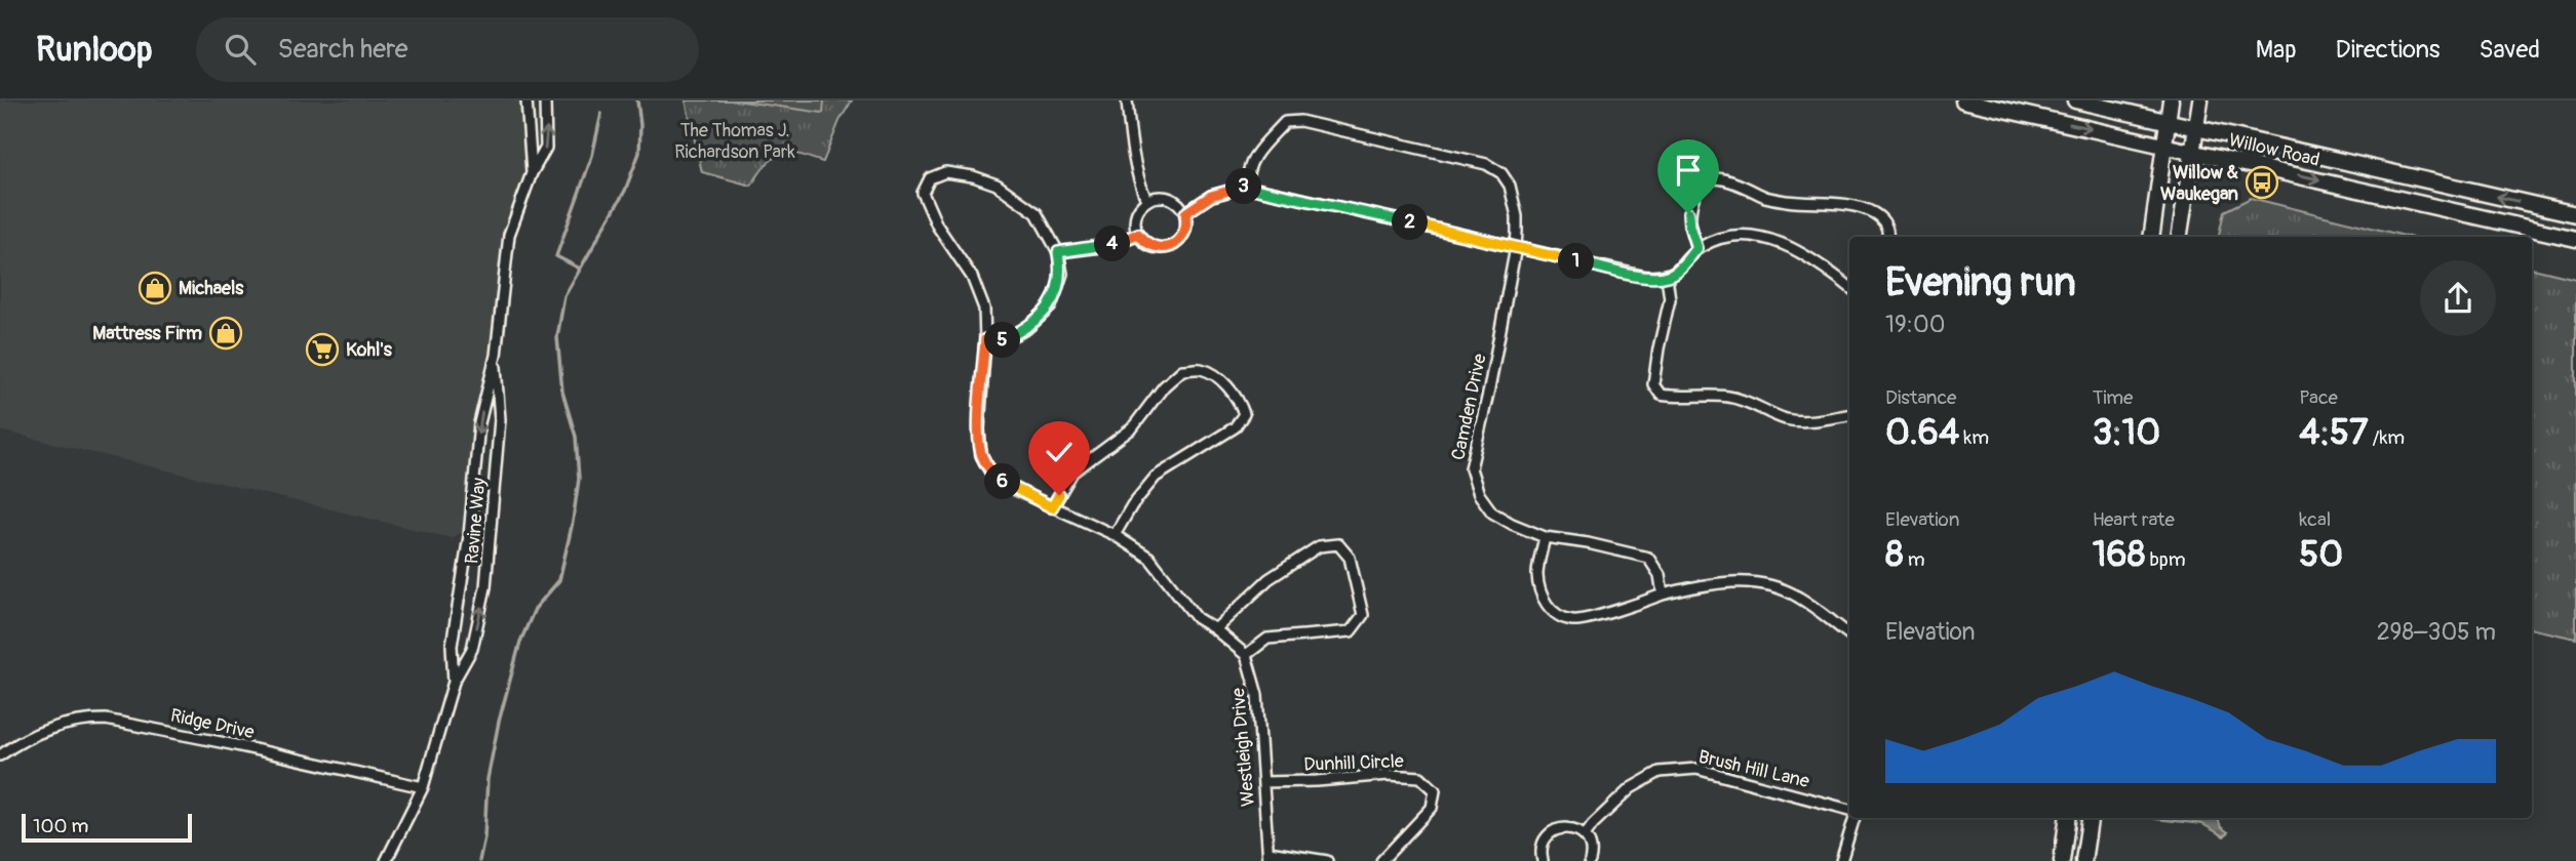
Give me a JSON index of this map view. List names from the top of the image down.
{
  "streets": {
    "main road": ["Willow Road"],
    "street": [
      "Camden Drive",
      "Ravine Way",
      "Ridge Drive",
      "Westleigh Drive",
      "Dunhill Circle",
      "Brush Hill Lane"
    ]
  },
  "crossings": [
    ["Ravine Way", "Ridge Drive"],
    ["Westleigh Drive", "Dunhill Circle"]
  ],
  "parks": ["The Thomas J. Richardson Park"],
  "places": {
    "bus stop": ["Willow & Waukegan"],
    "shop": ["Michaels", "Mattress Firm"],
    "supermarket": ["Kohl's"]
  },
  "scale_bar": "100 m",
  "page": {
    "header": "Runloop",
    "search": "Search here",
    "nav": ["Map", "Directions", "Saved"],
    "pins": [
      "3",
      "2",
      "4",
      "1",
      "5",
      "6"
    ],
    "heading": ["Evening run", "19:00"],
    "stats": [
      ["Distance", "0.64 km"],
      ["Time", "3:10"],
      ["Pace", "4:57 /km"],
      ["Elevation", "8 m"],
      ["Heart rate", "168 bpm"],
      ["kcal", "50"]
    ],
    "chart": ["Elevation", "298–305 m"],
    "scale": "100 m"
  }
}
